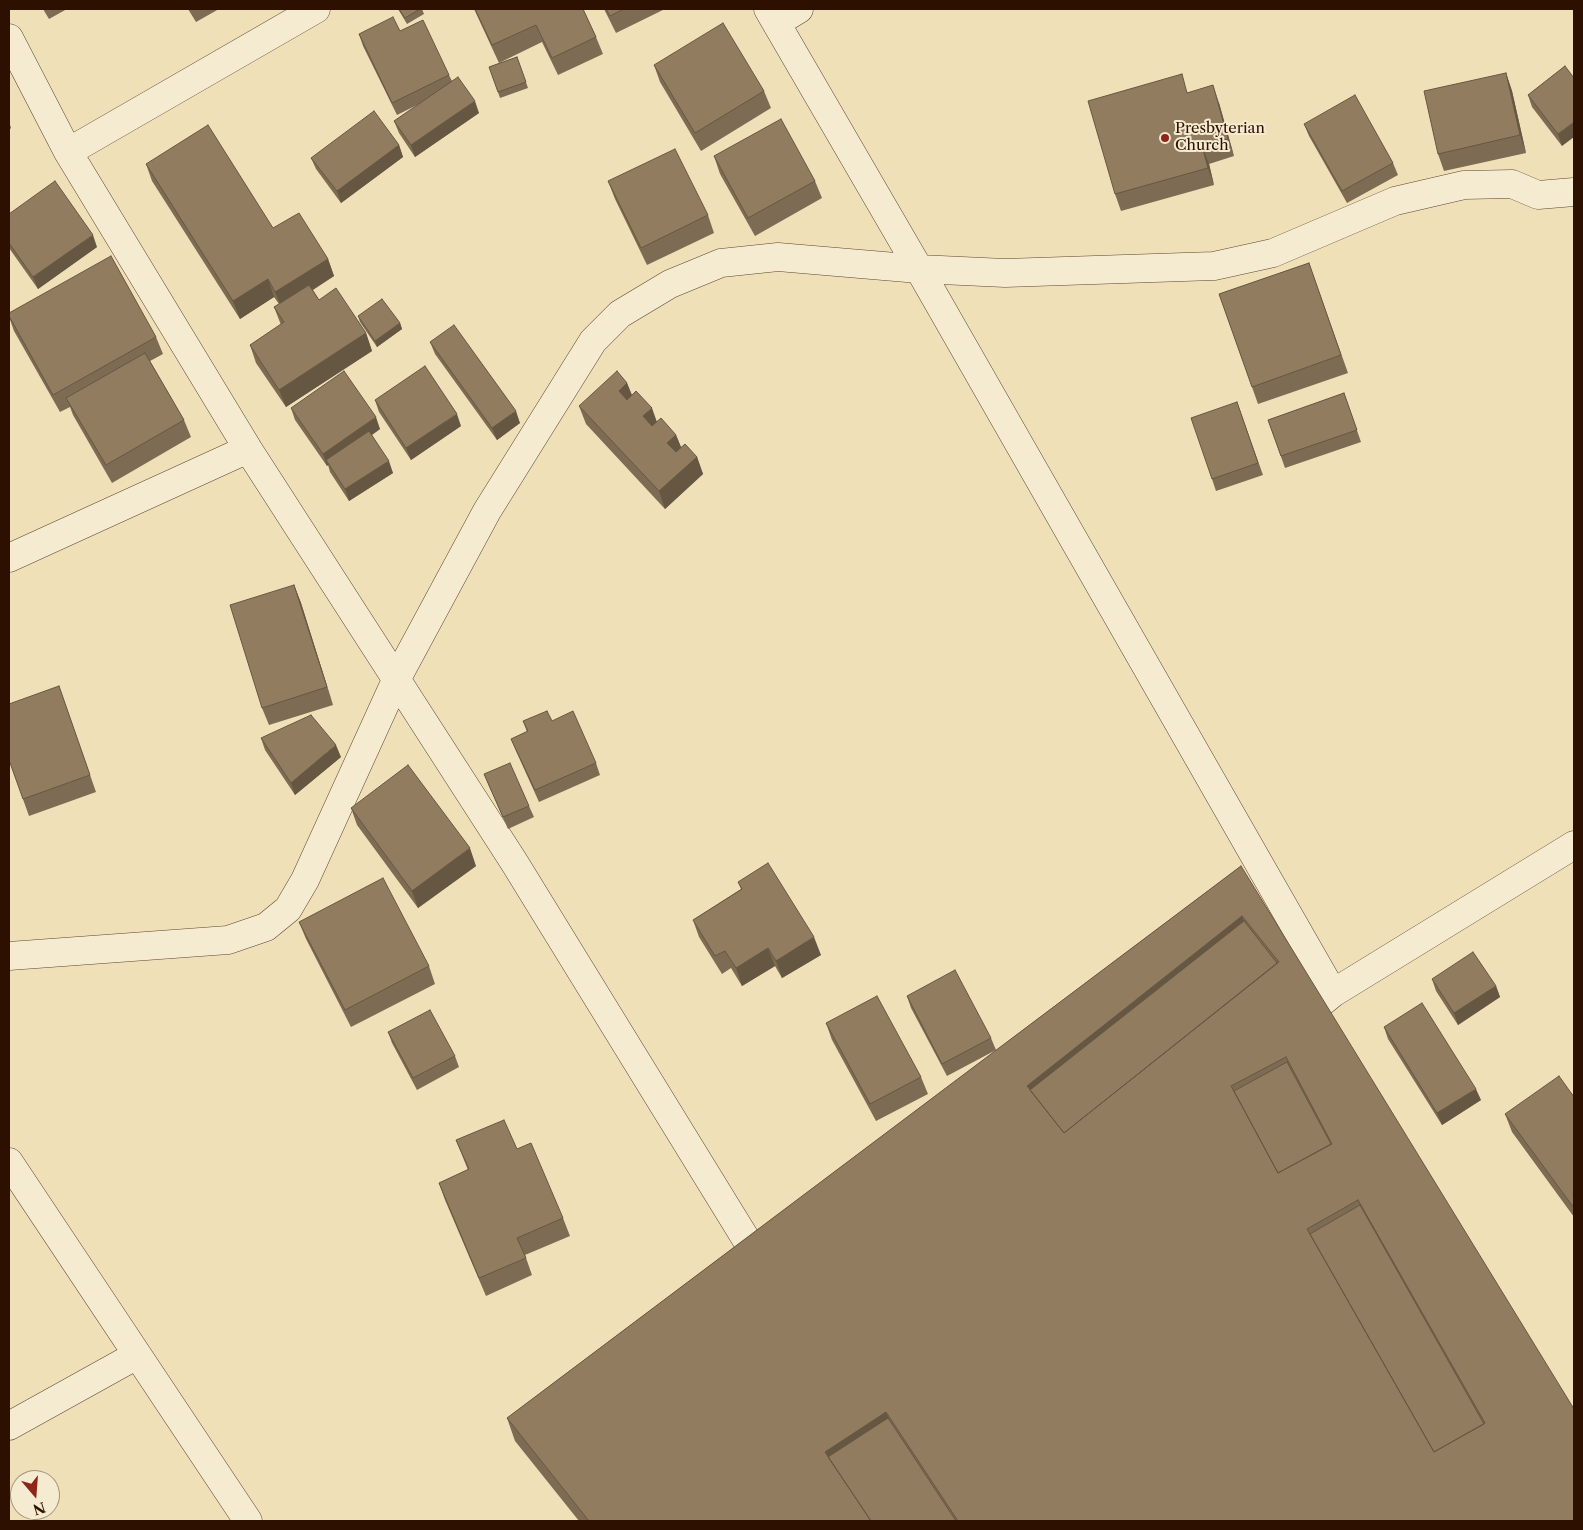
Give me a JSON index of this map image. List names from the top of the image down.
{
  "places": ["Presbyterian Church"],
  "north": "bottom"
}
